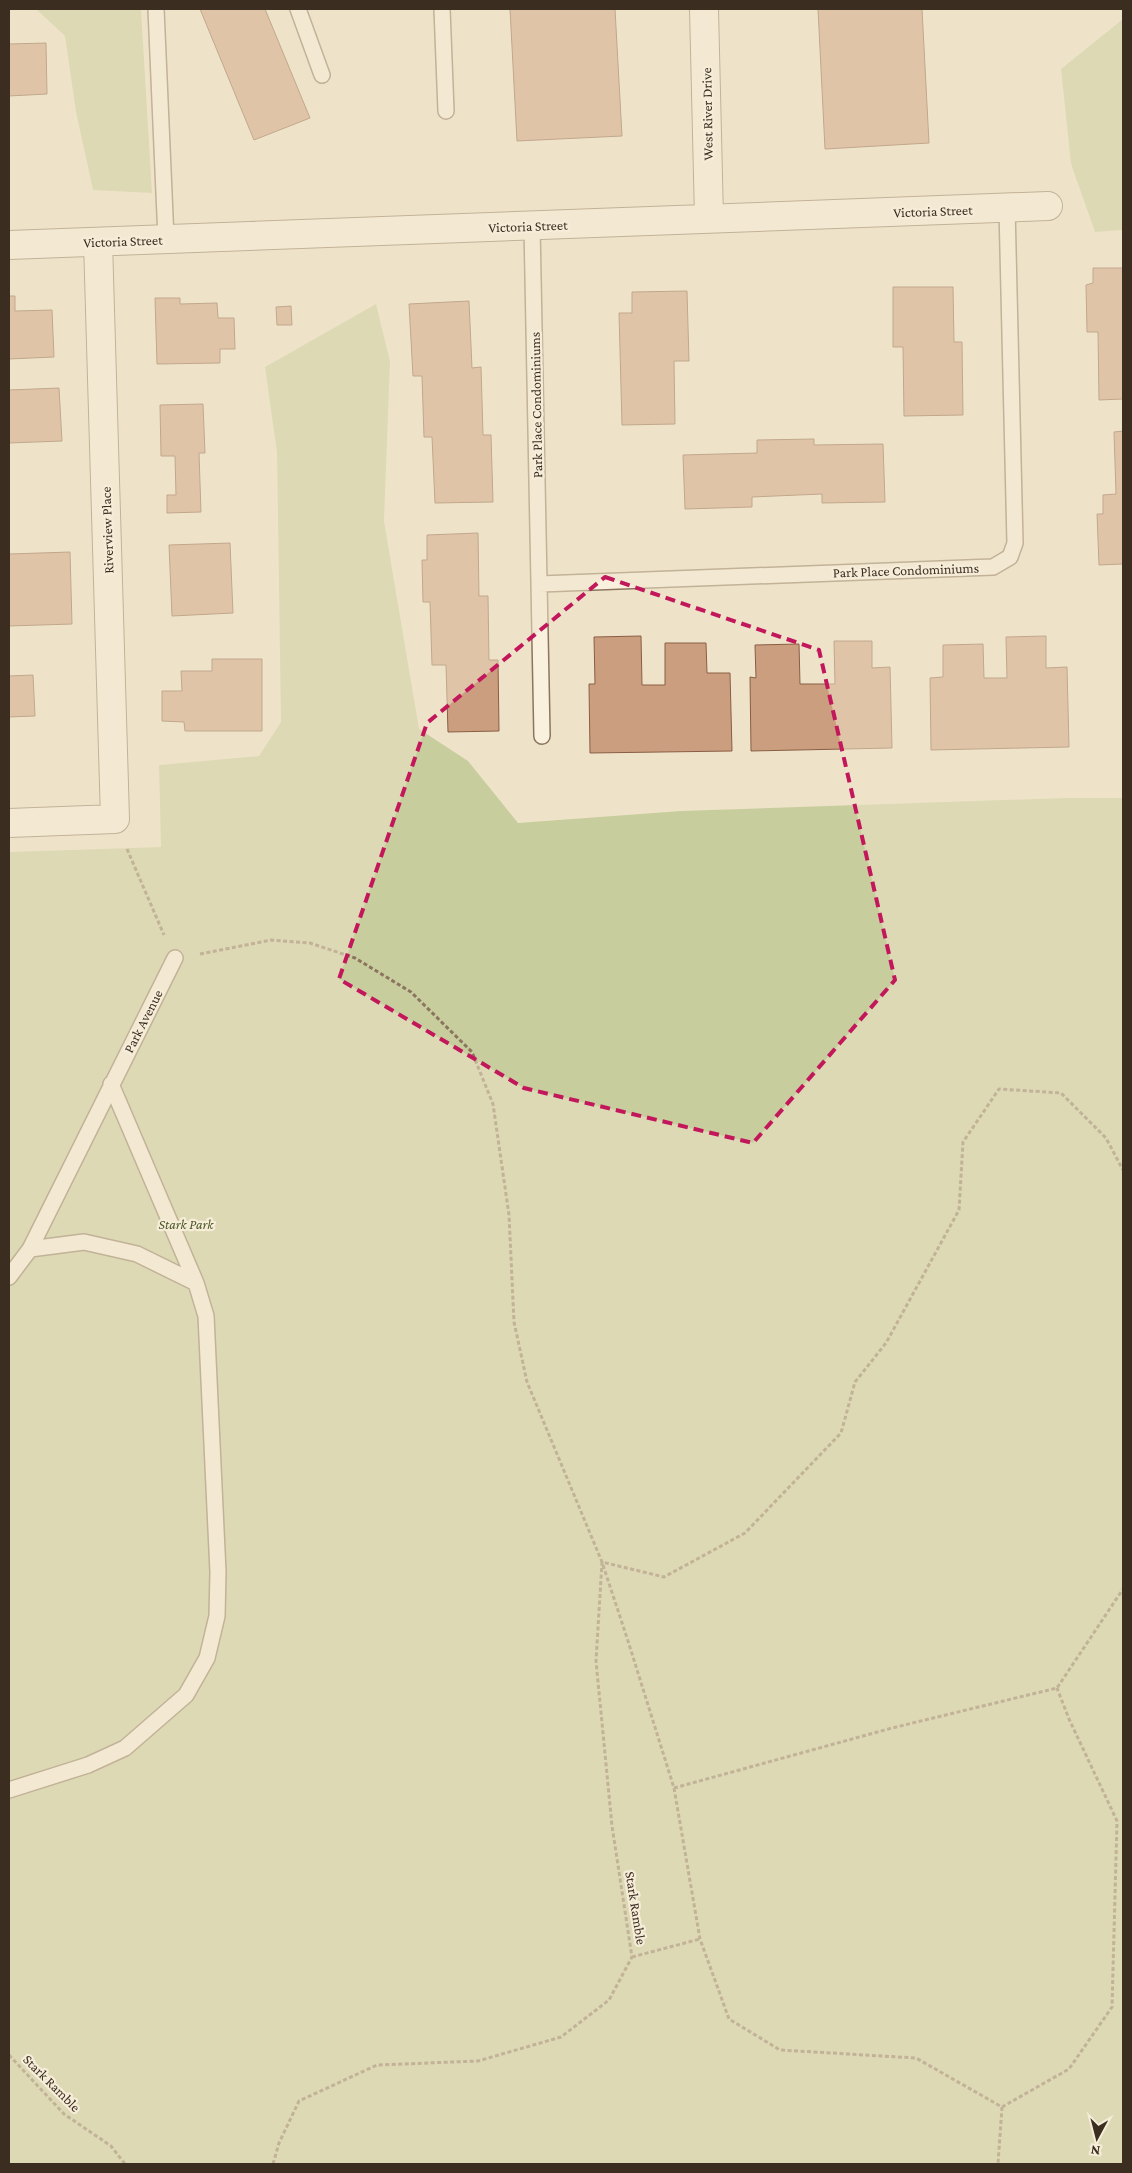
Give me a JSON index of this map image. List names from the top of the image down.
{
  "streets": {
    "street": ["West River Drive", "Victoria Street", "Riverview Place"],
    "lane": ["Park Place Condominiums", "Park Avenue"],
    "path": ["Stark Ramble"]
  },
  "crossings": [
    ["West River Drive", "Victoria Street"],
    ["Victoria Street", "Park Place Condominiums"],
    ["Victoria Street", "Riverview Place"]
  ],
  "parks": ["Stark Park"],
  "north": "bottom"
}
